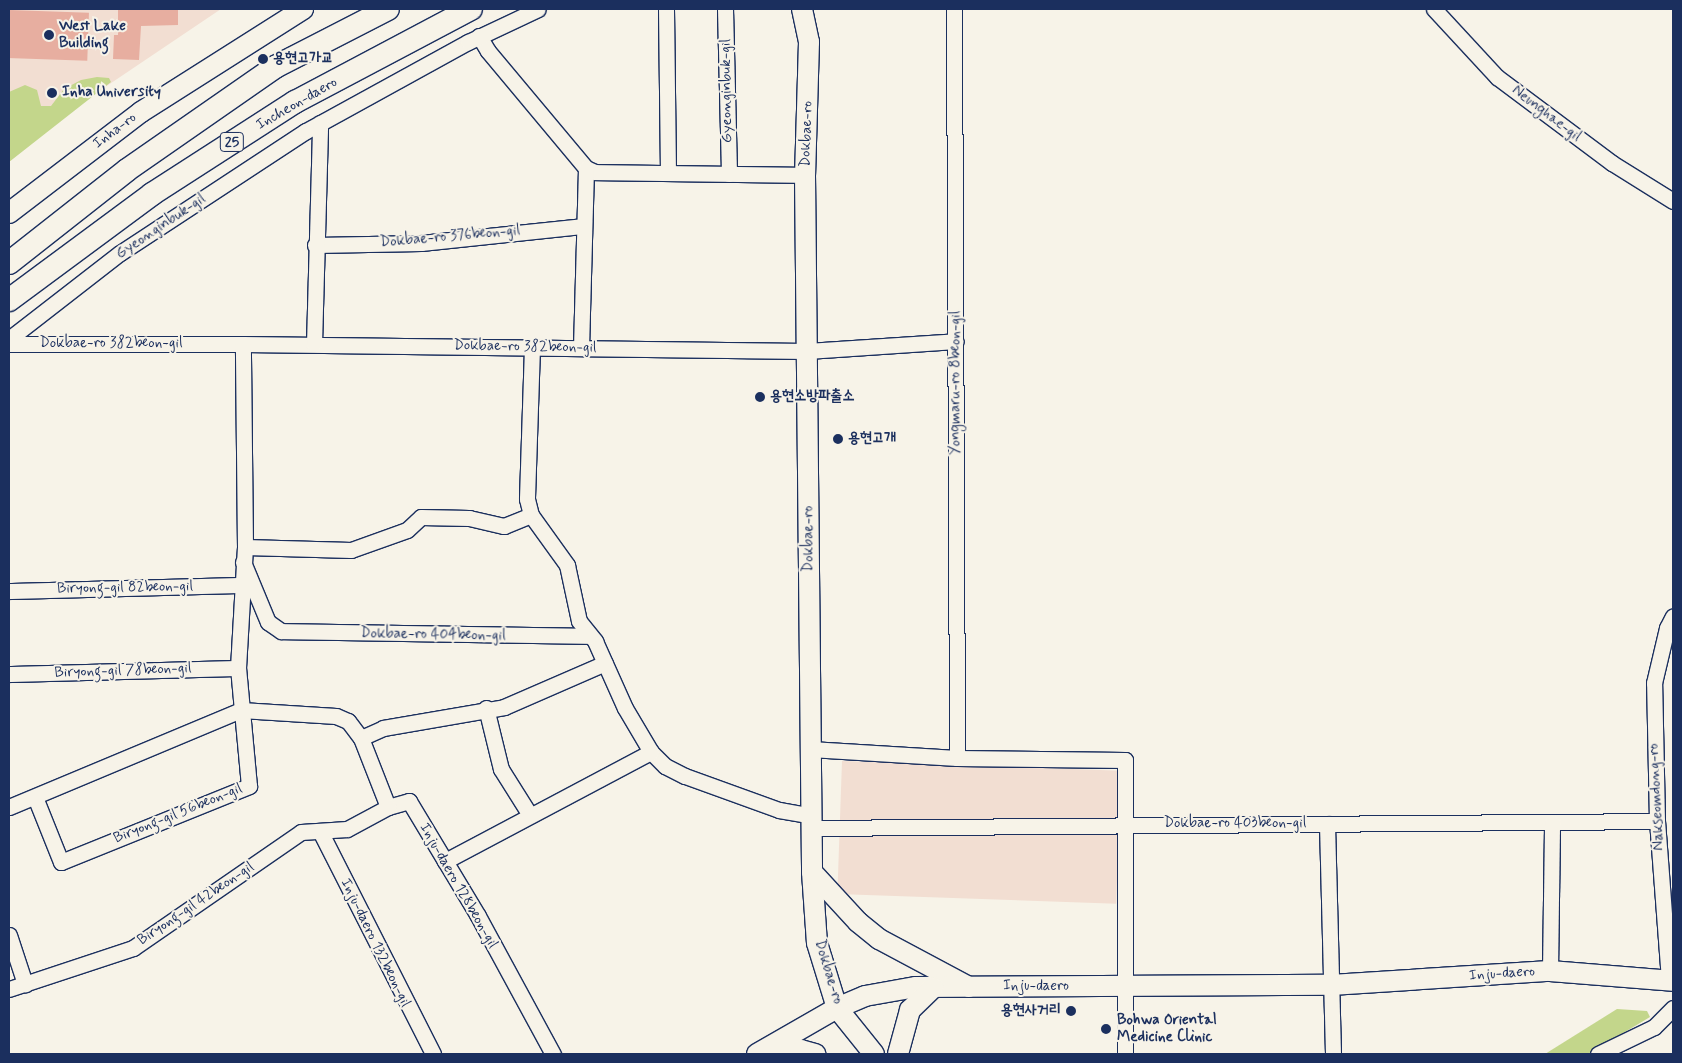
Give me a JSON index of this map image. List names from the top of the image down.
{
  "streets": {
    "highway": ["Incheon-daero", "25"],
    "main road": ["Inha-ro", "Dokbae-ro", "Inju-daero"],
    "street": [
      "Gyeonginbuk-gil",
      "Neunghae-gil",
      "Dokbae-ro 376beon-gil",
      "Dokbae-ro 382beon-gil",
      "Yongmaru-ro 8beon-gil",
      "Biryong-gil 82beon-gil",
      "Dokbae-ro 404beon-gil",
      "Biryong-gil 78beon-gil",
      "Nakseomdong-ro",
      "Biryong-gil 56beon-gil",
      "Dokbae-ro 403beon-gil",
      "Inju-daero 128beon-gil",
      "Biryong-gil 42beon-gil",
      "Inju-daero 132beon-gil"
    ]
  },
  "crossings": [
    ["Dokbae-ro", "Dokbae-ro 382beon-gil"],
    ["Dokbae-ro", "Dokbae-ro 403beon-gil"],
    ["Dokbae-ro", "Inju-daero"],
    ["Dokbae-ro 382beon-gil", "Yongmaru-ro 8beon-gil"],
    ["Nakseomdong-ro", "Dokbae-ro 403beon-gil"],
    ["Nakseomdong-ro", "Inju-daero"],
    ["Inju-daero 128beon-gil", "Biryong-gil 42beon-gil"],
    ["Biryong-gil 42beon-gil", "Inju-daero 132beon-gil"]
  ],
  "places": [
    "West Lake Building",
    "용현고가교",
    "Inha University",
    "용현소방파출소",
    "용현고개",
    "용현사거리",
    "Bohwa Oriental Medicine Clinic"
  ]
}
